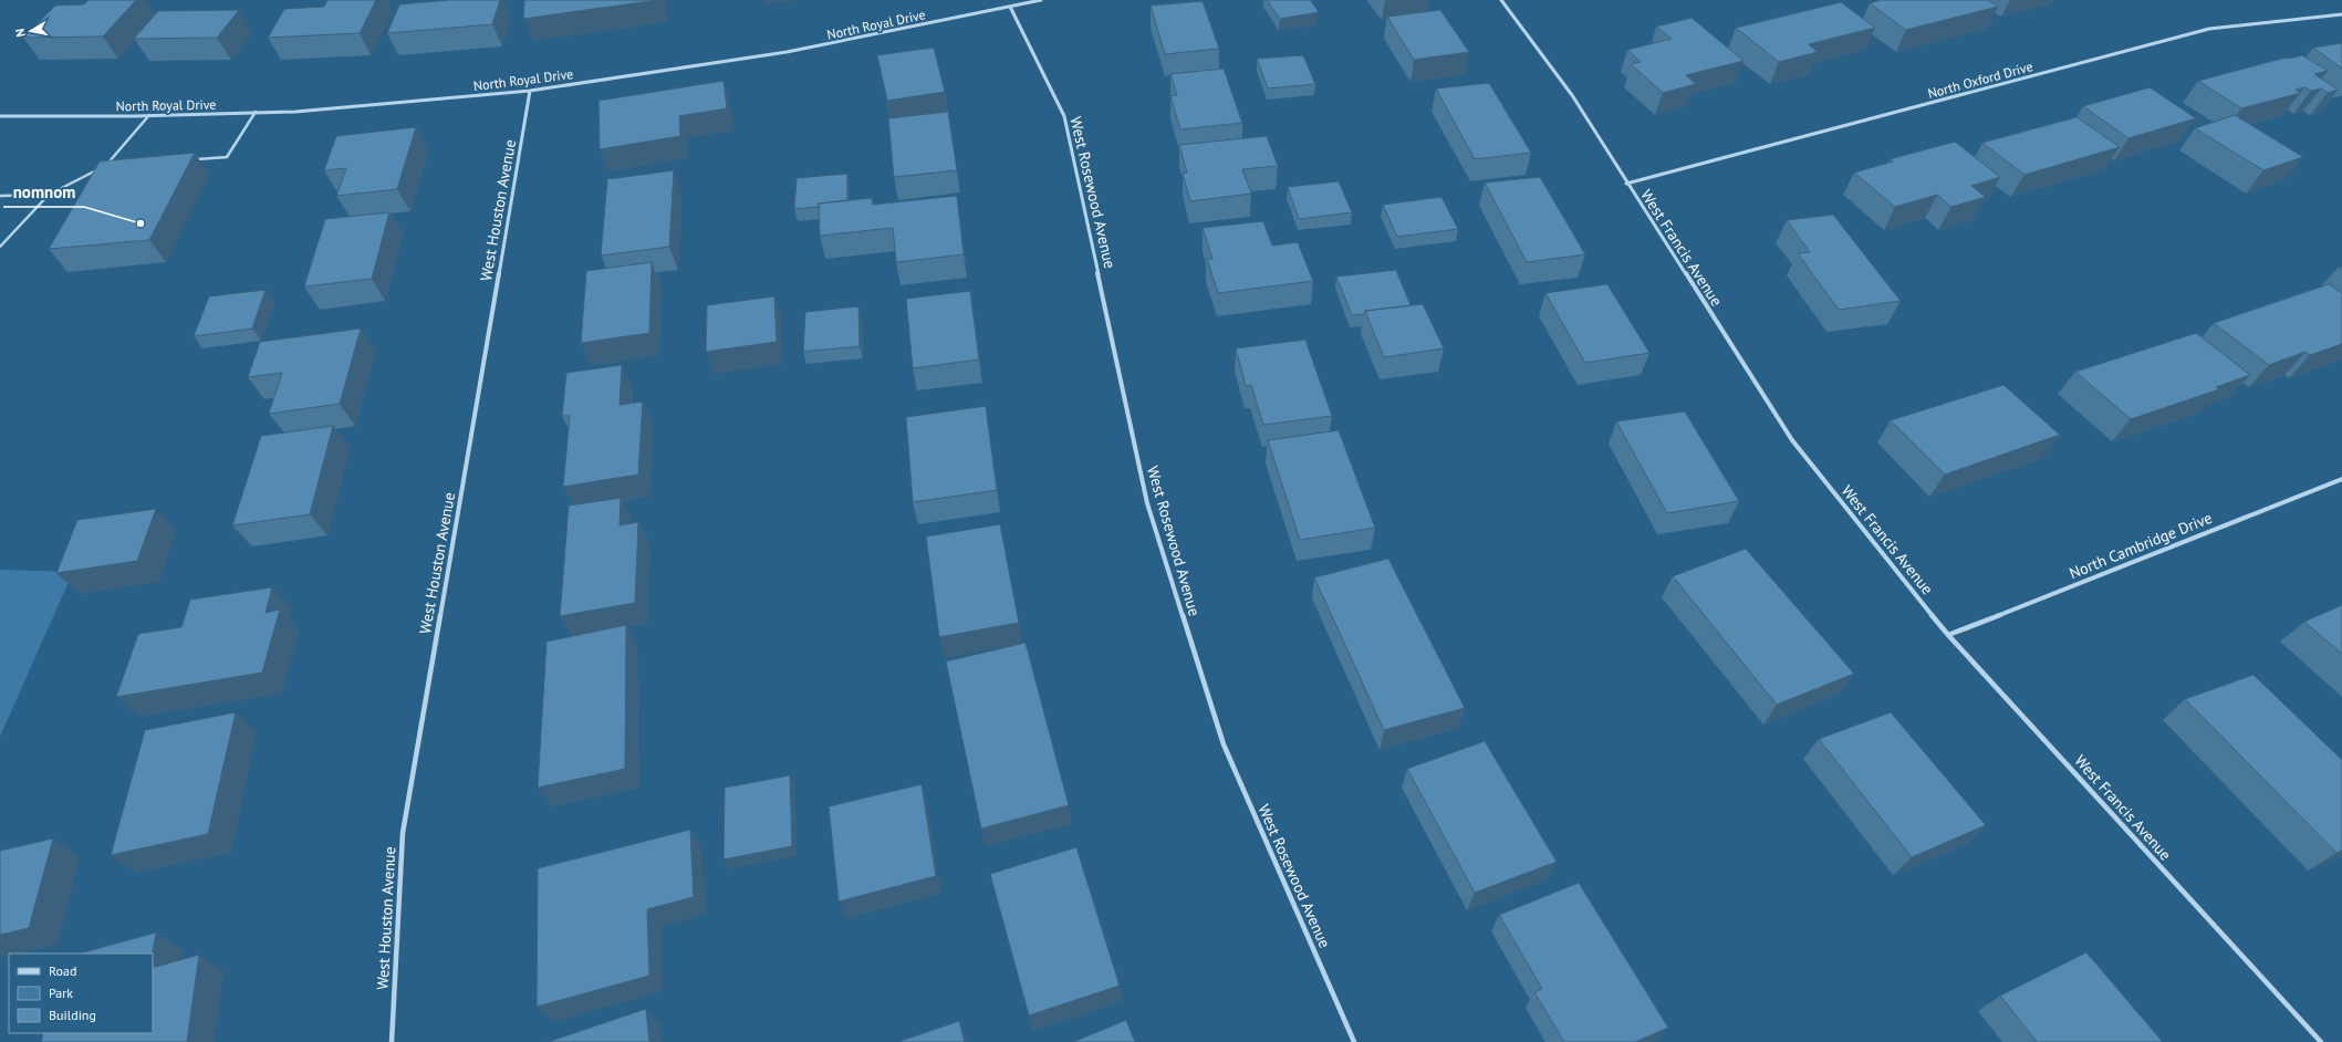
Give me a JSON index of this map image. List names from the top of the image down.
{
  "streets": {
    "street": [
      "North Royal Drive",
      "North Oxford Drive",
      "West Rosewood Avenue",
      "West Houston Avenue",
      "West Francis Avenue",
      "North Cambridge Drive"
    ]
  },
  "crossings": [
    ["North Royal Drive", "West Rosewood Avenue"],
    ["North Royal Drive", "West Houston Avenue"],
    ["North Oxford Drive", "West Francis Avenue"],
    ["West Francis Avenue", "North Cambridge Drive"]
  ],
  "places": ["nomnom"],
  "legend": ["Road", "Park", "Building"],
  "north": "left"
}
